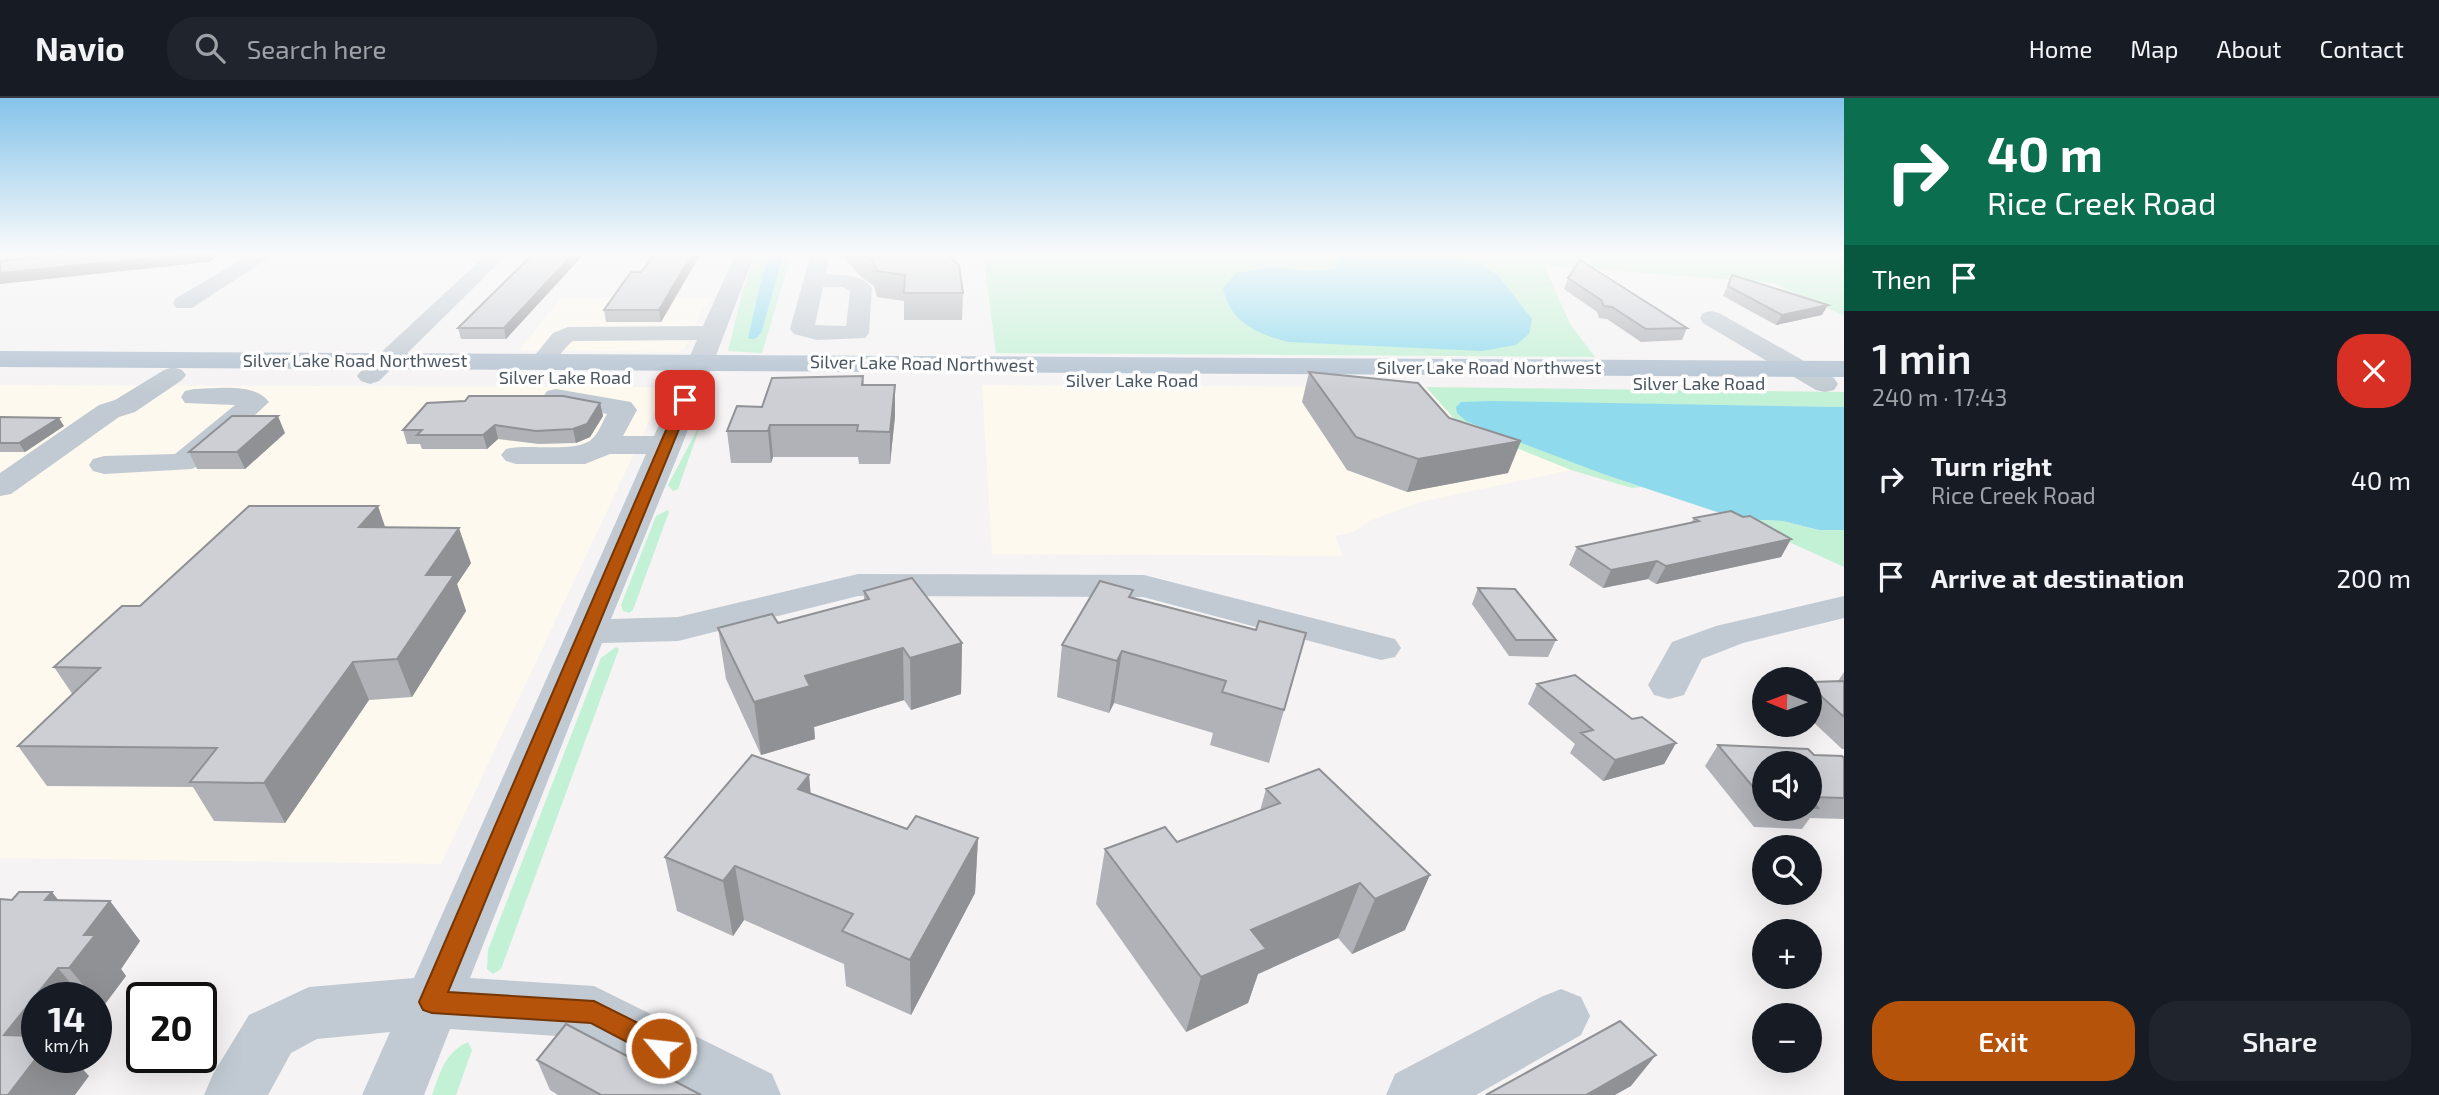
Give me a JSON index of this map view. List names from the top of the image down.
{
  "streets": {
    "main road": ["Silver Lake Road Northwest", "Silver Lake Road"]
  },
  "crossings": [
    ["Silver Lake Road Northwest", "Silver Lake Road"]
  ],
  "north": "left",
  "page": {
    "header": "Navio",
    "search": "Search here",
    "nav": [
      "Home",
      "Map",
      "About",
      "Contact"
    ],
    "turn": ["40 m", "Rice Creek Road"],
    "then": "Then",
    "heading": ["1 min", "240 m · 17:43"],
    "list": [
      {
        "name": "Turn right",
        "note": "Rice Creek Road",
        "value": "40 m"
      },
      {
        "name": "Arrive at destination",
        "value": "200 m"
      }
    ],
    "map_buttons": ["+", "−"],
    "speed": "14 km/h",
    "limit": "20",
    "buttons": ["Exit", "Share"]
  }
}
